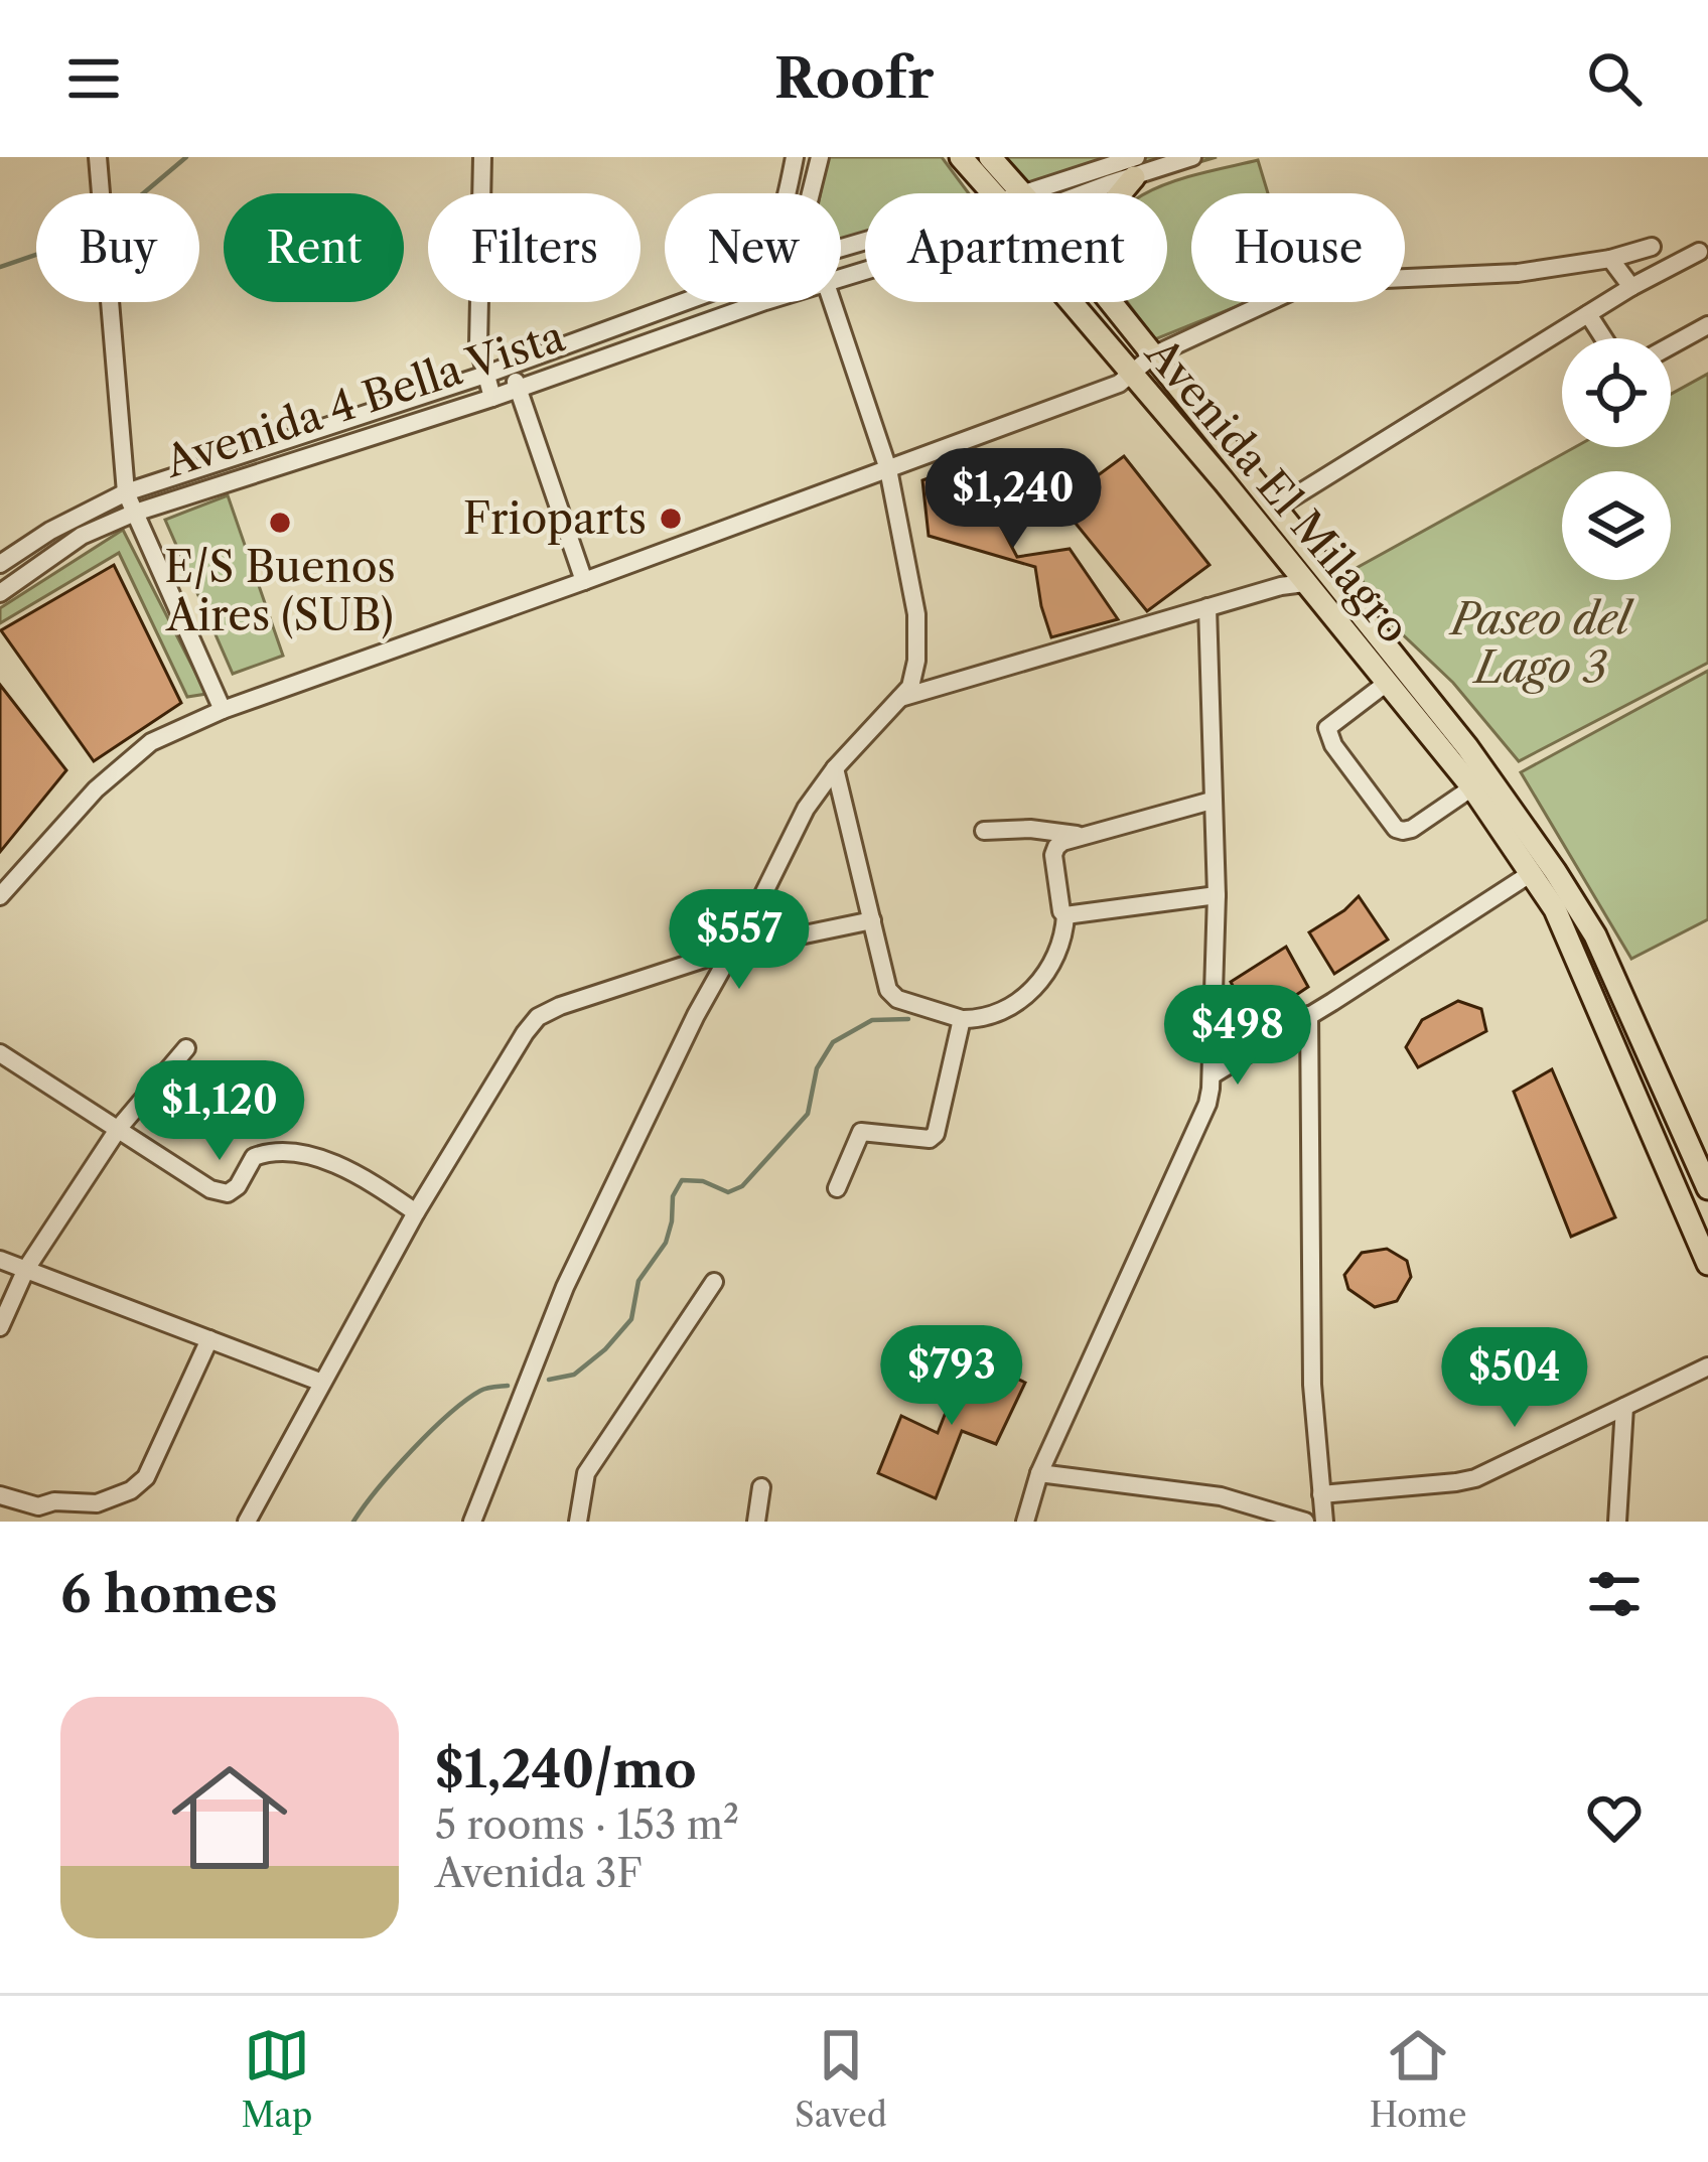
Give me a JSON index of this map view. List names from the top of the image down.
{
  "streets": {
    "main road": ["Avenida El Milagro"],
    "street": ["Avenida 4 Bella Vista"]
  },
  "parks": ["Paseo del Lago 3"],
  "places": ["Frioparts", "E/S Buenos Aires (SUB)"],
  "page": {
    "header": "Roofr",
    "chip": [
      "Buy",
      "Rent",
      "Filters",
      "New",
      "Apartment",
      "House"
    ],
    "price": [
      "$1,240",
      "$557",
      "$498",
      "$1,120",
      "$793",
      "$504"
    ],
    "heading": "6 homes",
    "list": [
      {
        "name": "$1,240/mo",
        "note": "5 rooms · 153 m² · Avenida 3F"
      }
    ],
    "tabs": ["Map", "Saved", "Home"]
  }
}
